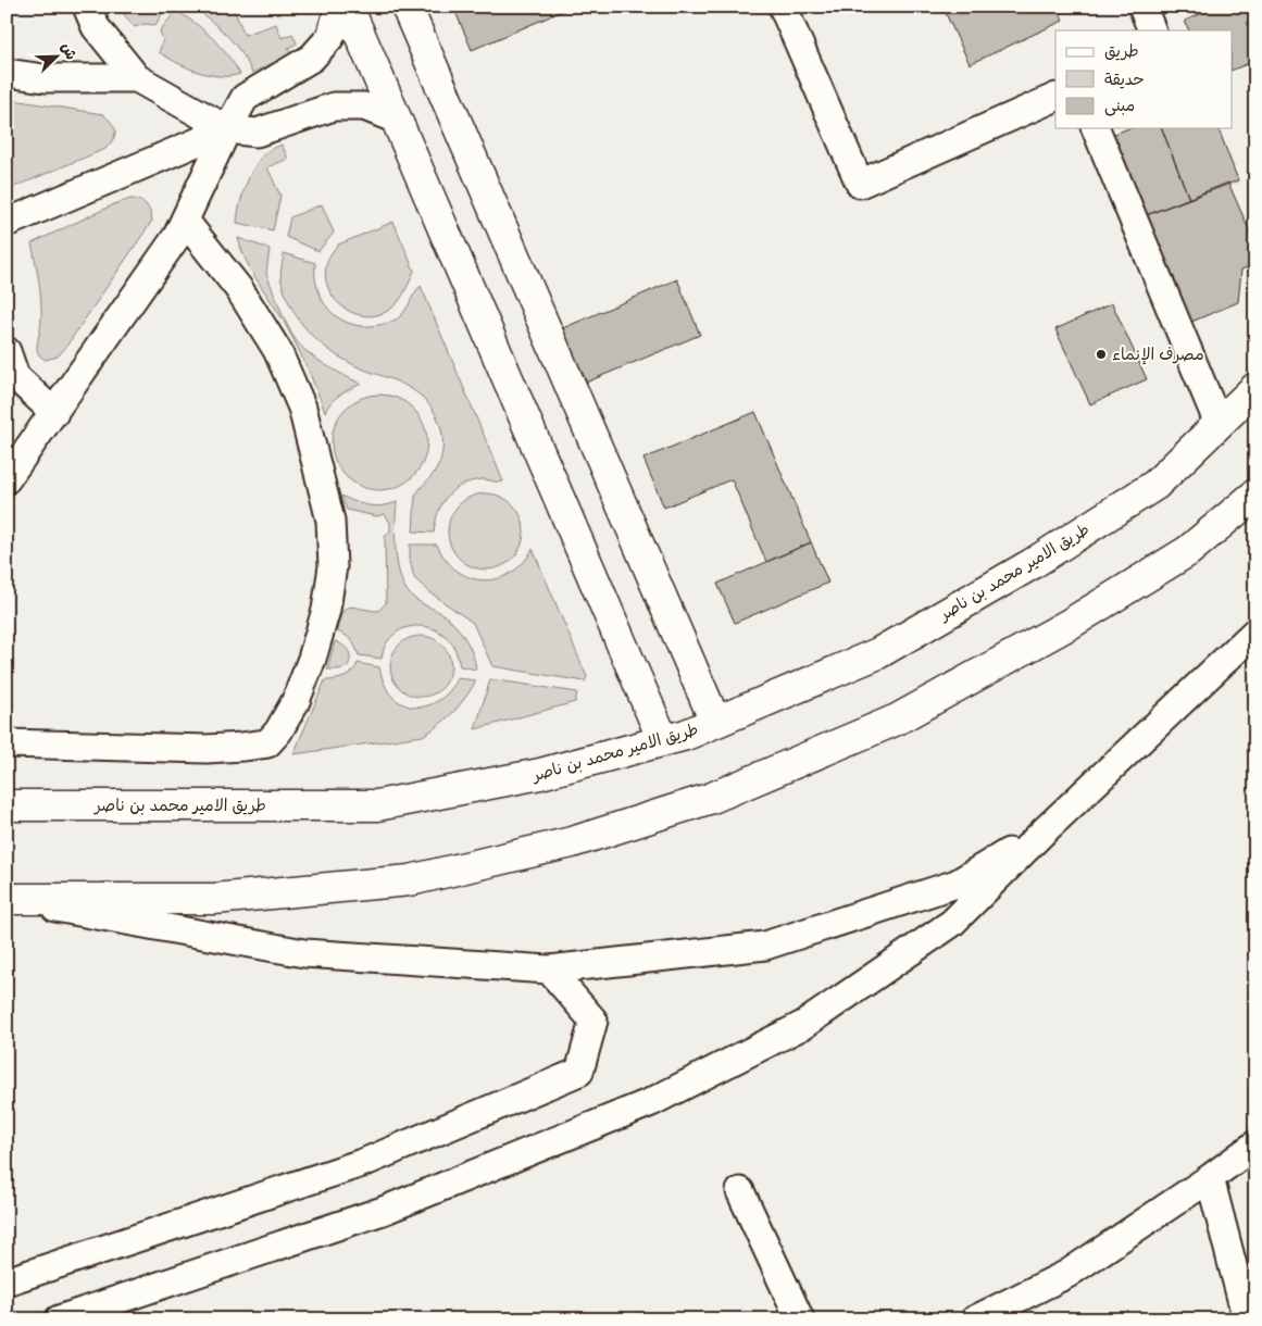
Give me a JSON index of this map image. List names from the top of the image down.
{
  "streets": {
    "main road": ["طريق الامير محمد بن ناصر"]
  },
  "places": ["مصرف الإنماء"],
  "legend": ["طريق", "حديقة", "مبنى"],
  "north": "top right"
}
